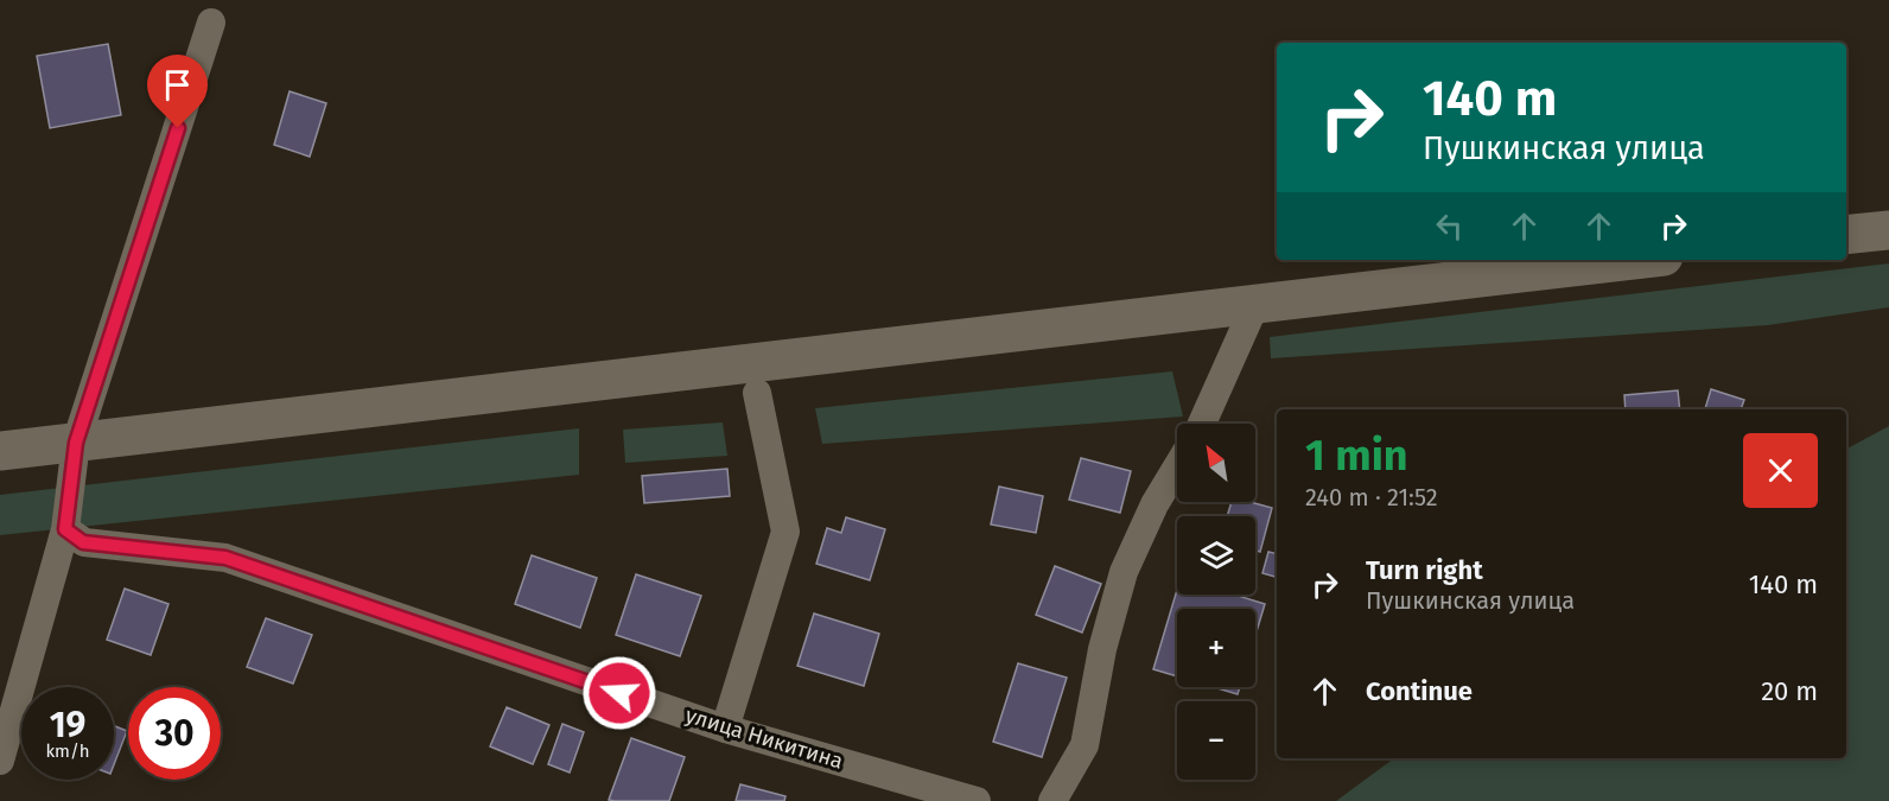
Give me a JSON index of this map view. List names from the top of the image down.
{
  "streets": {
    "street": ["улица Никитина"]
  },
  "north": "top left",
  "page": {
    "turn": ["140 m", "Пушкинская улица"],
    "heading": ["1 min", "240 m · 21:52"],
    "map_buttons": ["+", "−"],
    "list": [
      {
        "name": "Turn right",
        "note": "Пушкинская улица",
        "value": "140 m"
      },
      {
        "name": "Continue",
        "value": "20 m"
      }
    ],
    "speed": "19 km/h",
    "limit": "30"
  }
}
